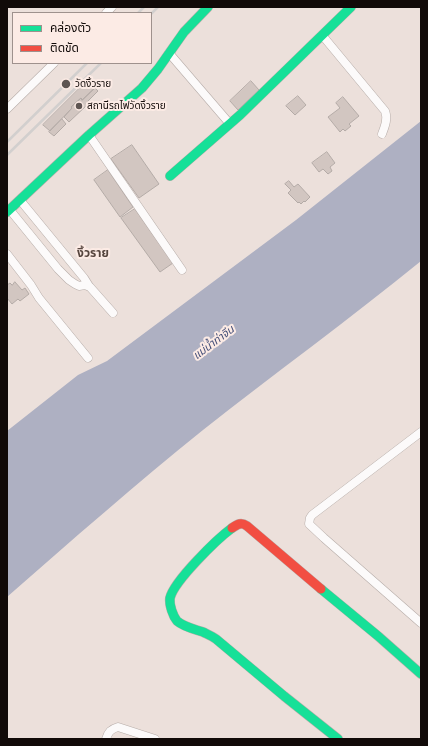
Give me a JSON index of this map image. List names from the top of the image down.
{
  "districts": ["งิ้วราย"],
  "water": ["แม่น้ำท่าจีน"],
  "places": ["วัดงิ้วราย", "สถานีรถไฟวัดงิ้วราย"],
  "legend": ["คล่องตัว", "ติดขัด"]
}
